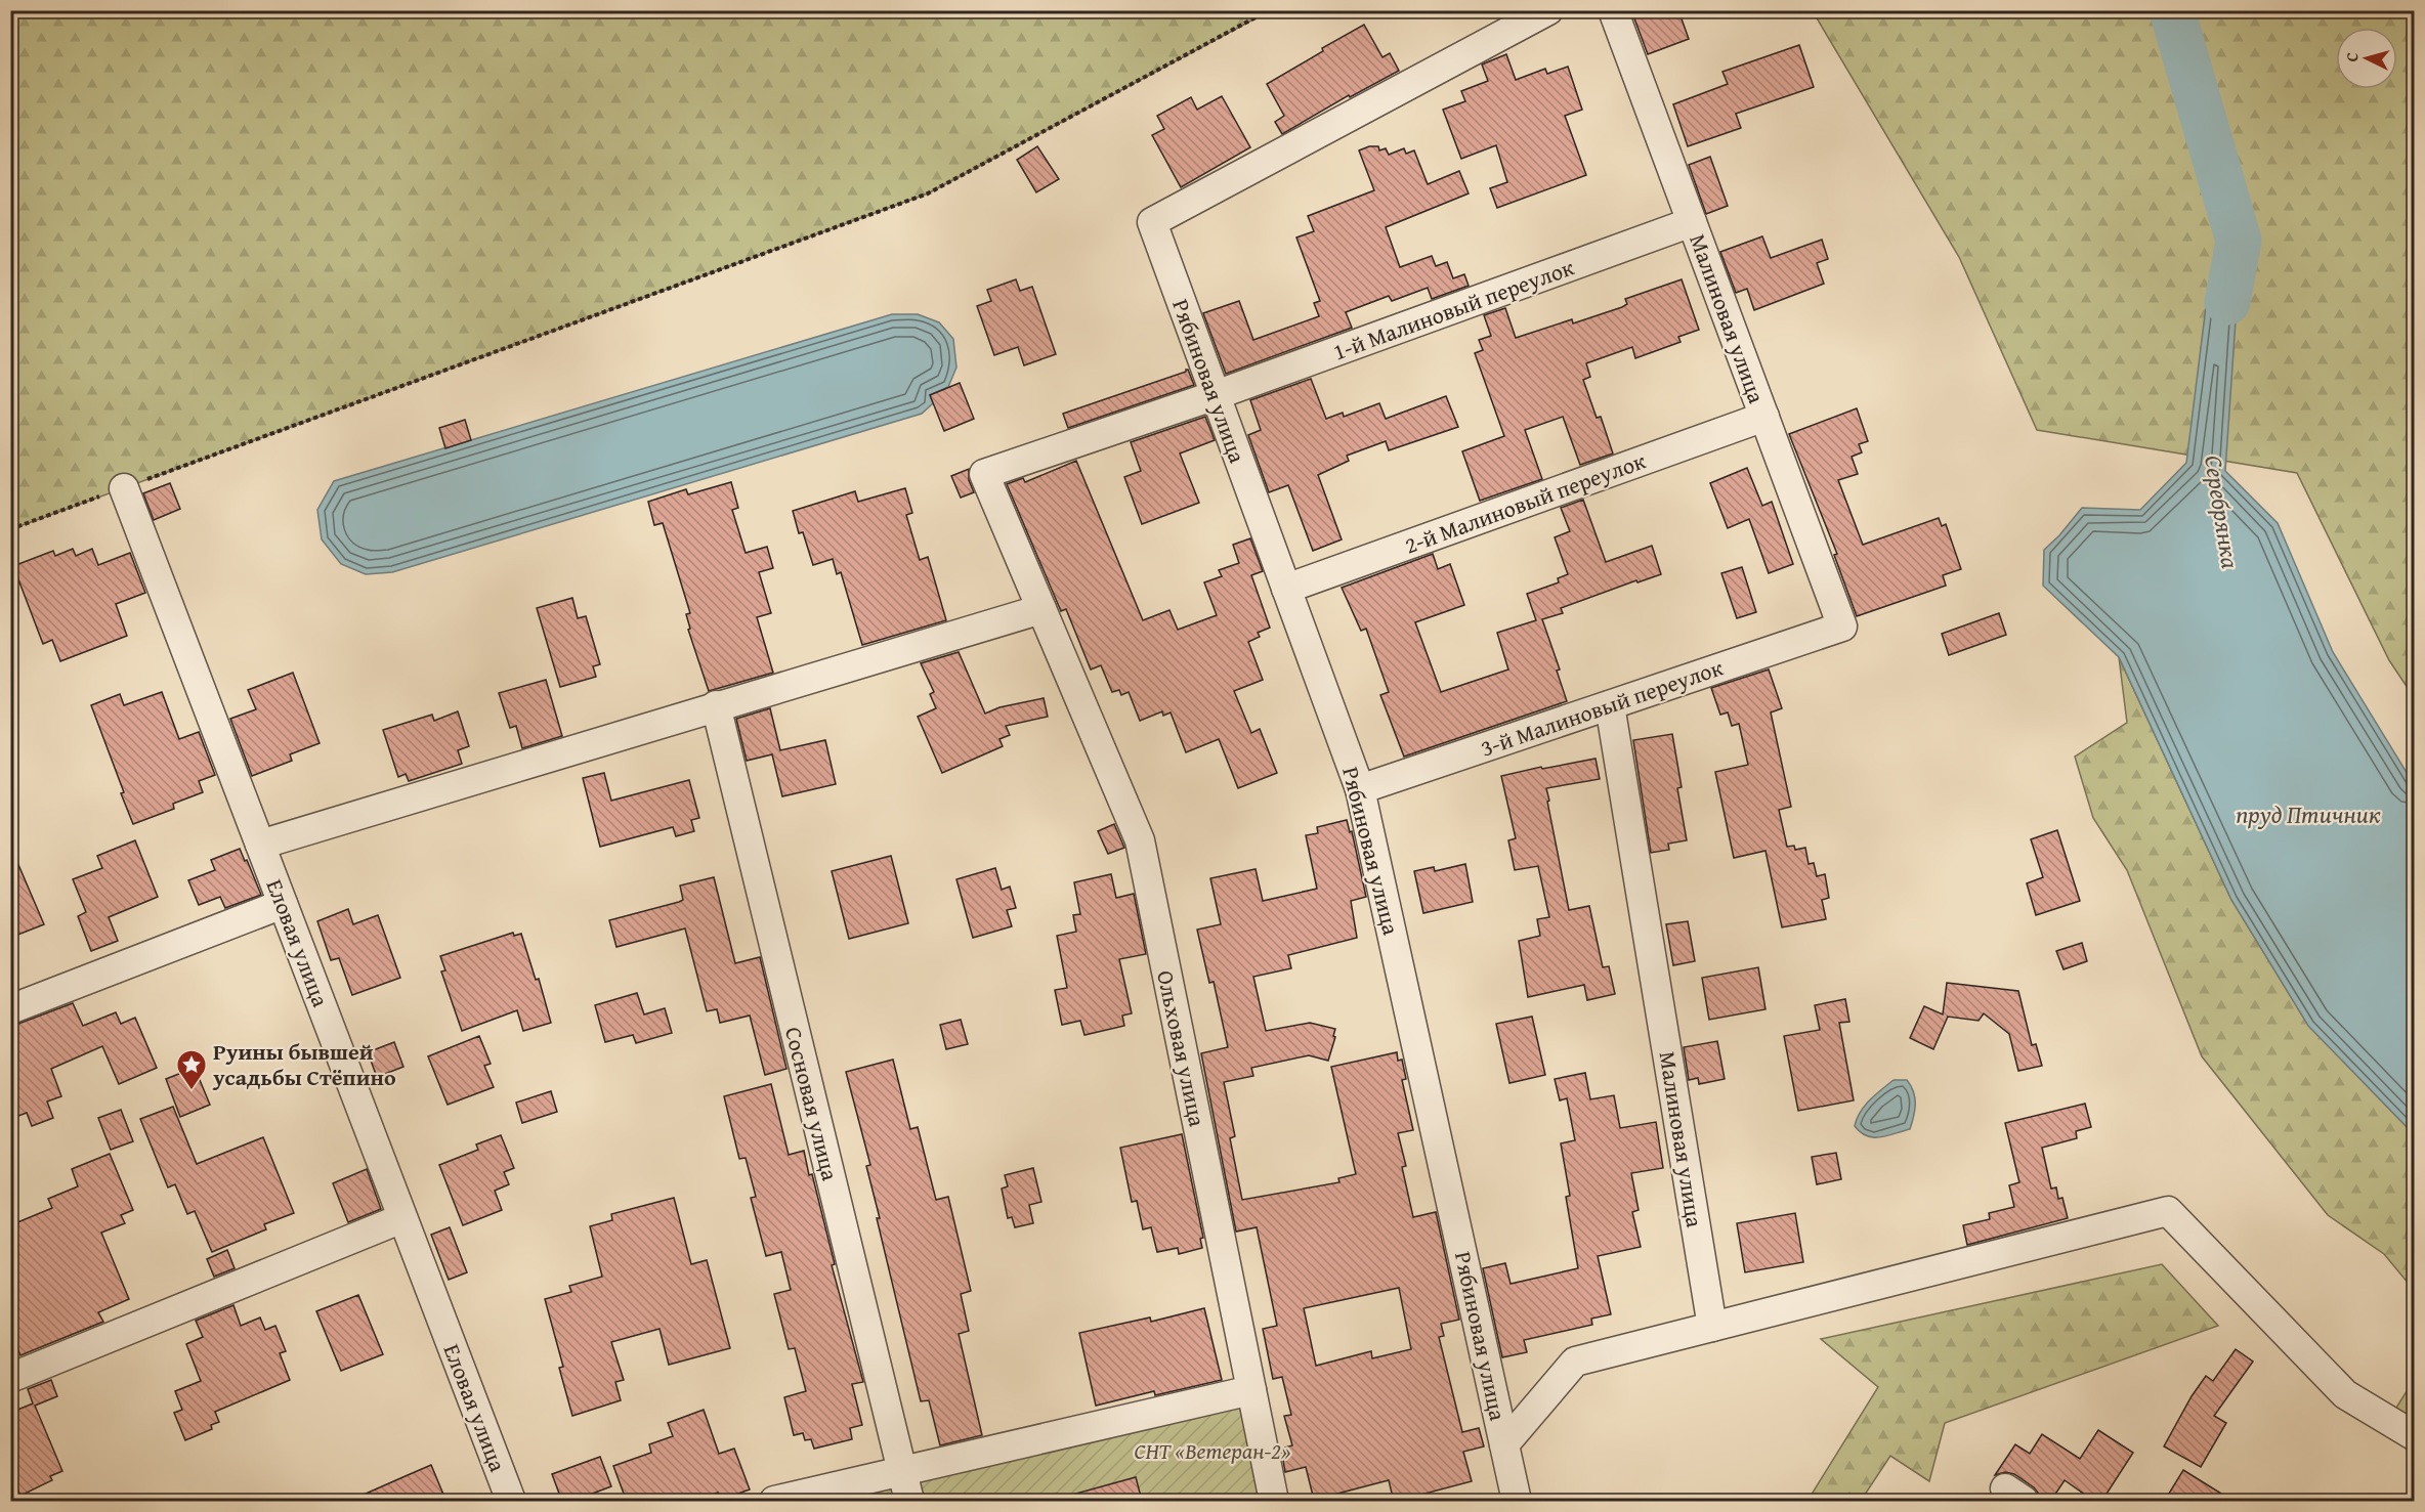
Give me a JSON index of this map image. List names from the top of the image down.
{
  "streets": {
    "street": [
      "1-й Малиновый переулок",
      "Малиновая улица",
      "Рябиновая улица",
      "2-й Малиновый переулок",
      "3-й Малиновый переулок",
      "Еловая улица",
      "Ольховая улица",
      "Сосновая улица"
    ]
  },
  "crossings": [
    ["1-й Малиновый переулок", "Малиновая улица"],
    ["1-й Малиновый переулок", "Рябиновая улица"],
    ["1-й Малиновый переулок", "Ольховая улица"],
    ["Малиновая улица", "2-й Малиновый переулок"],
    ["Малиновая улица", "3-й Малиновый переулок"],
    ["Рябиновая улица", "2-й Малиновый переулок"],
    ["Рябиновая улица", "3-й Малиновый переулок"]
  ],
  "water": ["Серебрянка", "пруд Птичник"],
  "parks": ["СНТ «Ветеран-2»"],
  "places": {
    "place": ["Руины бывшей усадьбы Стёпино"]
  },
  "north": "left"
}
